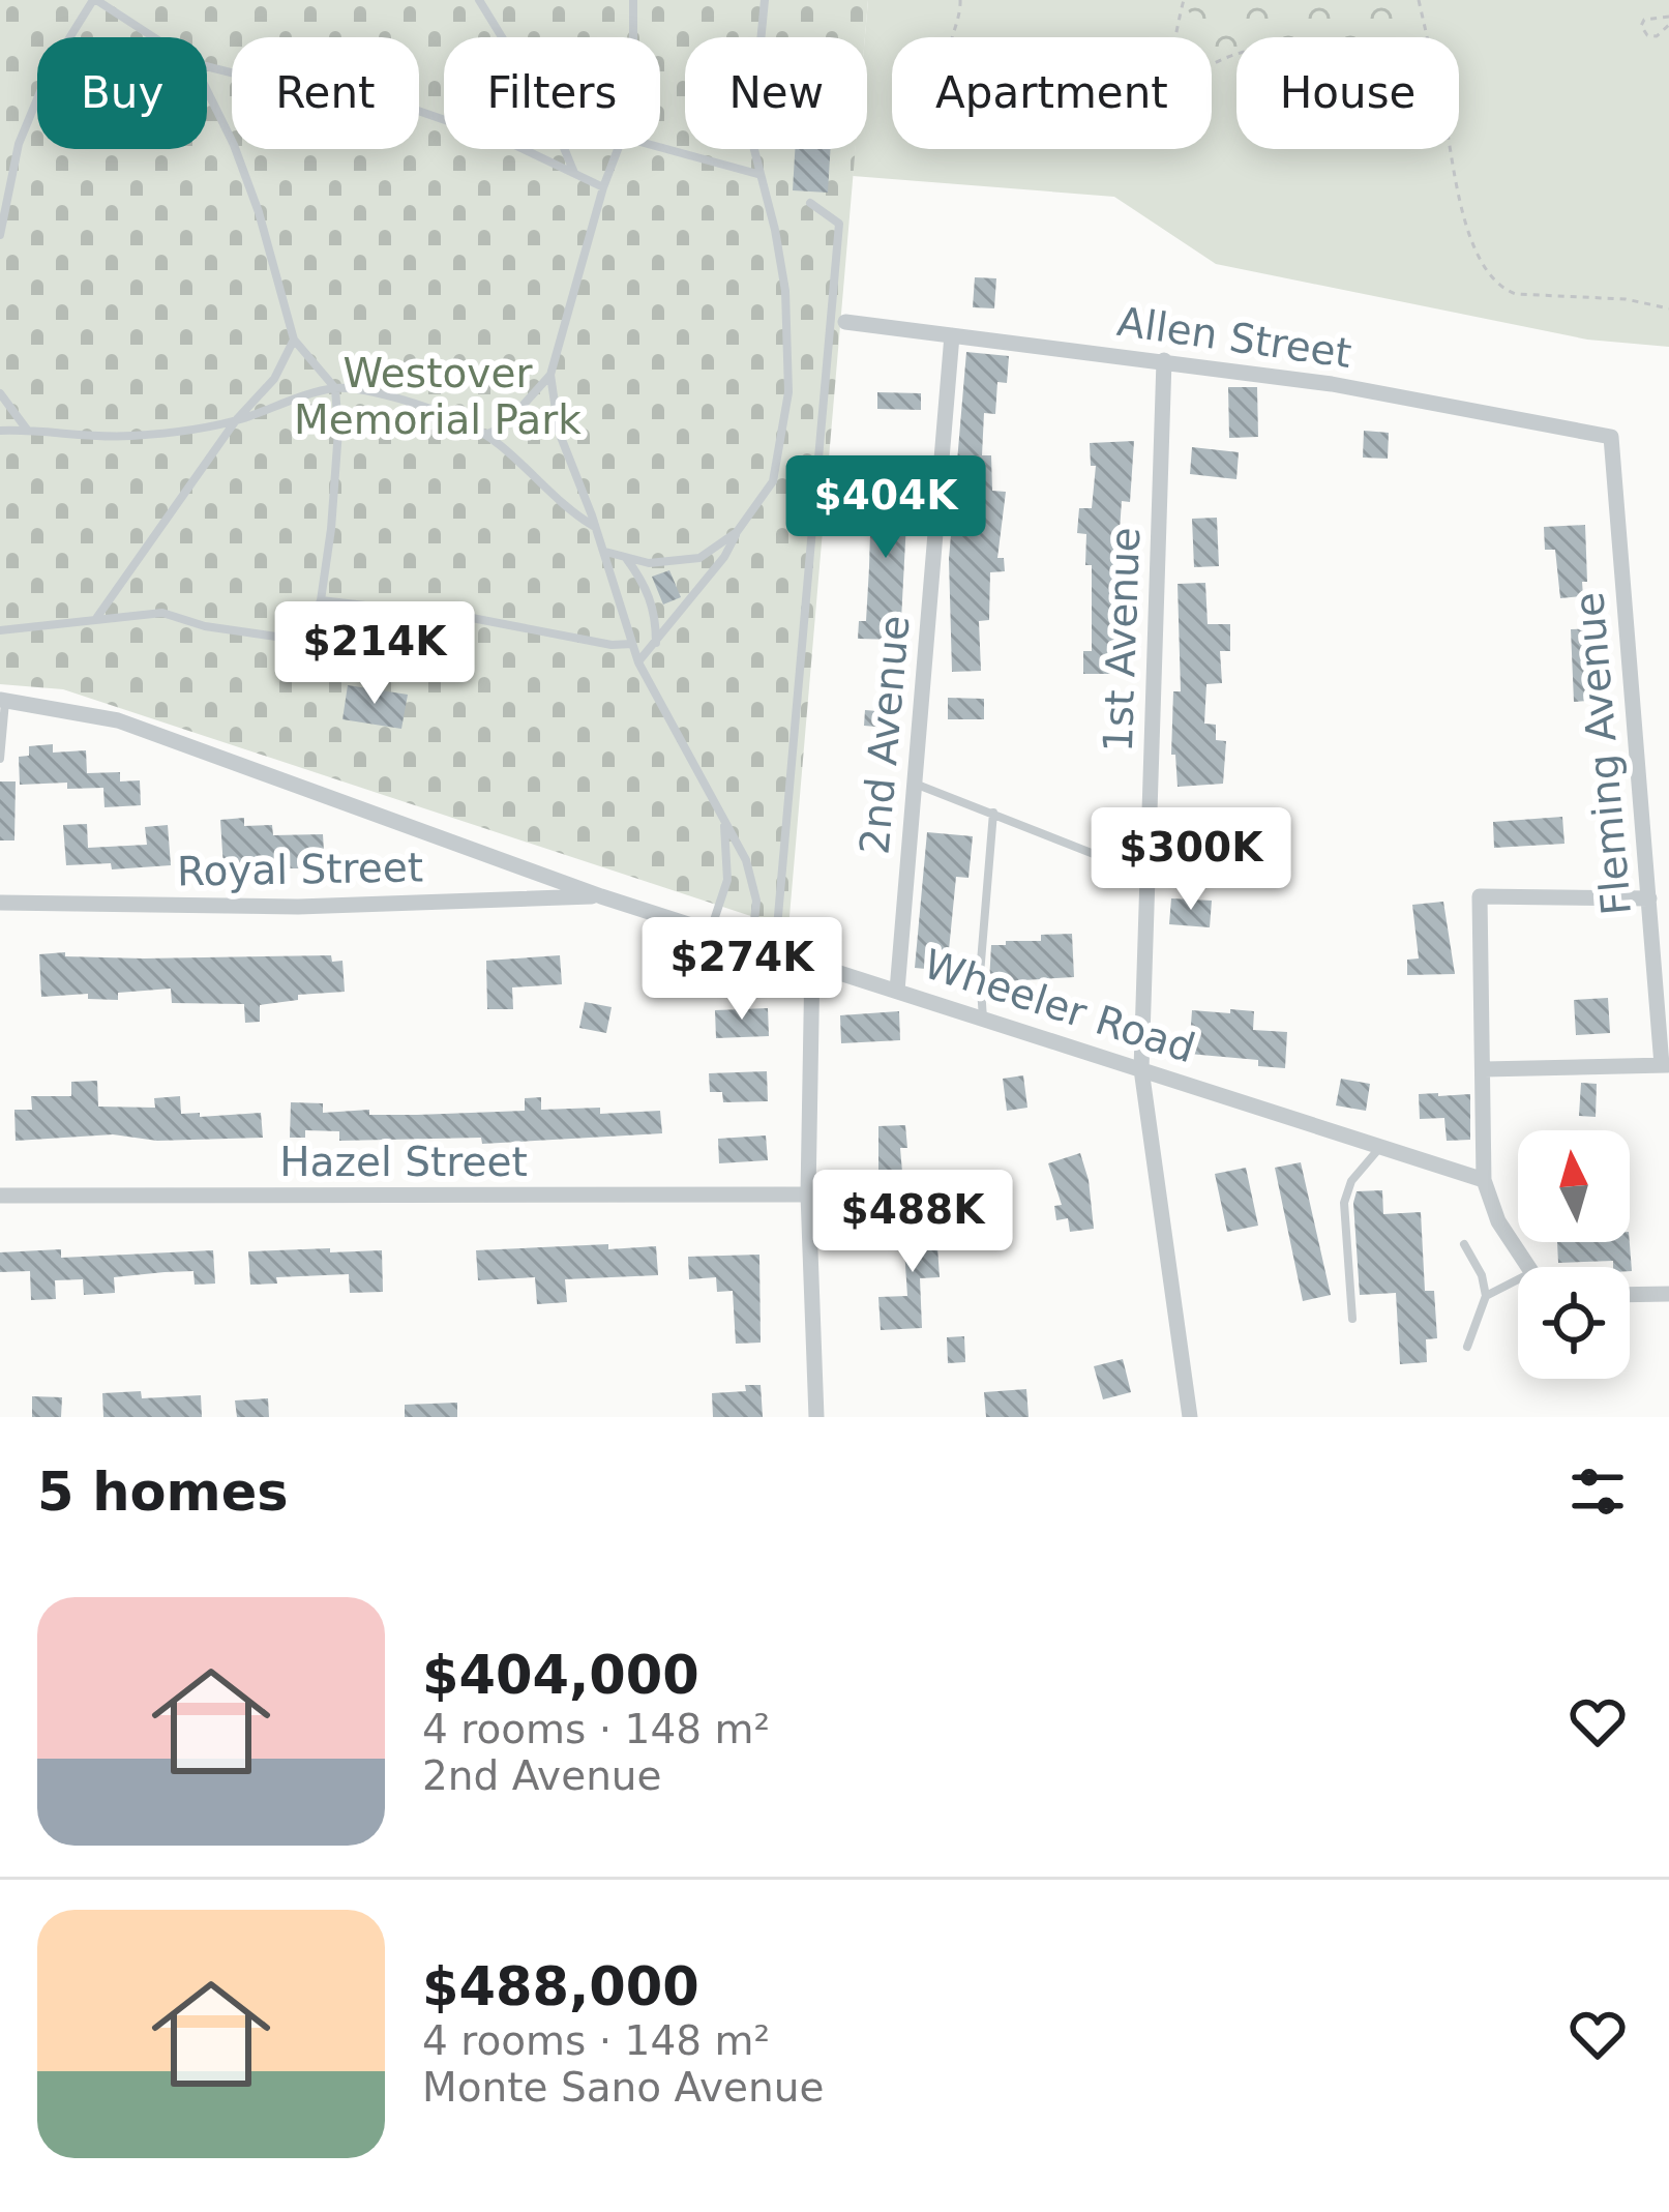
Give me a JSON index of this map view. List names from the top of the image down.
{
  "streets": {
    "street": [
      "Allen Street",
      "1st Avenue",
      "2nd Avenue",
      "Fleming Avenue",
      "Royal Street",
      "Wheeler Road",
      "Hazel Street"
    ]
  },
  "crossings": [
    ["Allen Street", "1st Avenue"],
    ["Allen Street", "2nd Avenue"],
    ["Allen Street", "Fleming Avenue"],
    ["1st Avenue", "Wheeler Road"],
    ["2nd Avenue", "Wheeler Road"],
    ["Royal Street", "Wheeler Road"]
  ],
  "parks": ["Westover Memorial Park"],
  "north": "top",
  "page": {
    "chip": [
      "Buy",
      "Rent",
      "Filters",
      "New",
      "Apartment",
      "House"
    ],
    "price": [
      "$404K",
      "$214K",
      "$300K",
      "$274K",
      "$488K"
    ],
    "heading": "5 homes",
    "list": [
      {
        "name": "$404,000",
        "note": "4 rooms · 148 m² · 2nd Avenue"
      },
      {
        "name": "$488,000",
        "note": "4 rooms · 148 m² · Monte Sano Avenue"
      }
    ]
  }
}
